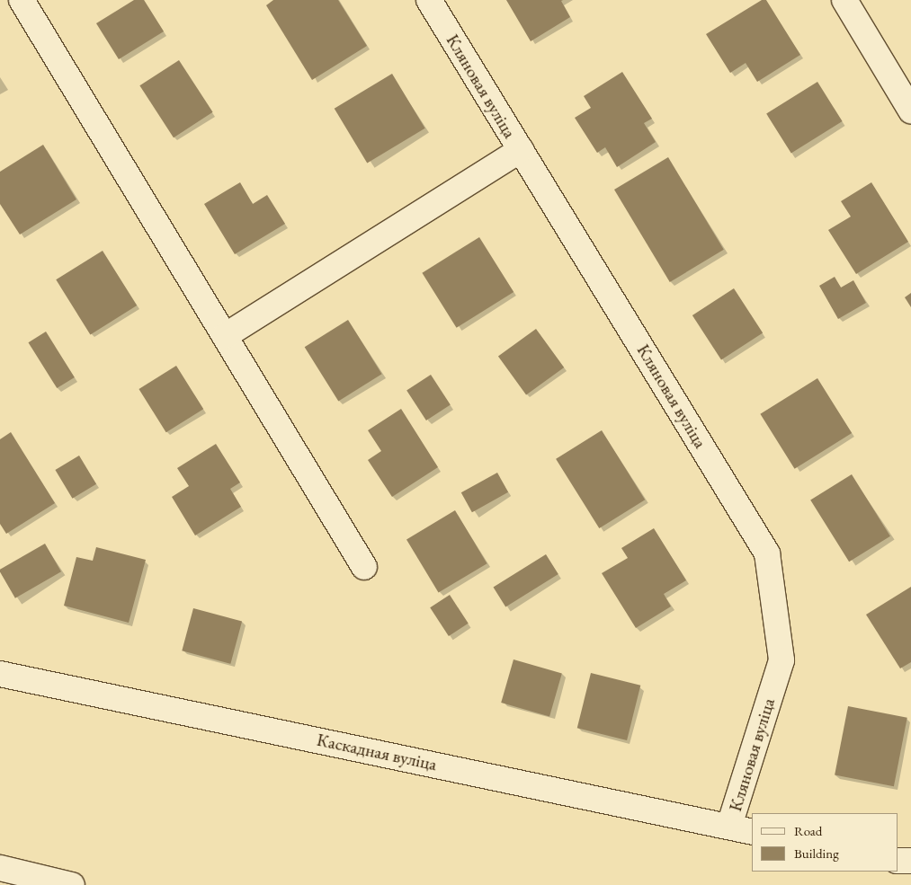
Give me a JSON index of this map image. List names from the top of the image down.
{
  "streets": {
    "street": ["Кляновая вуліца", "Каскадная вуліца"]
  },
  "crossings": [
    ["Кляновая вуліца", "Каскадная вуліца"]
  ],
  "legend": ["Road", "Building"]
}
